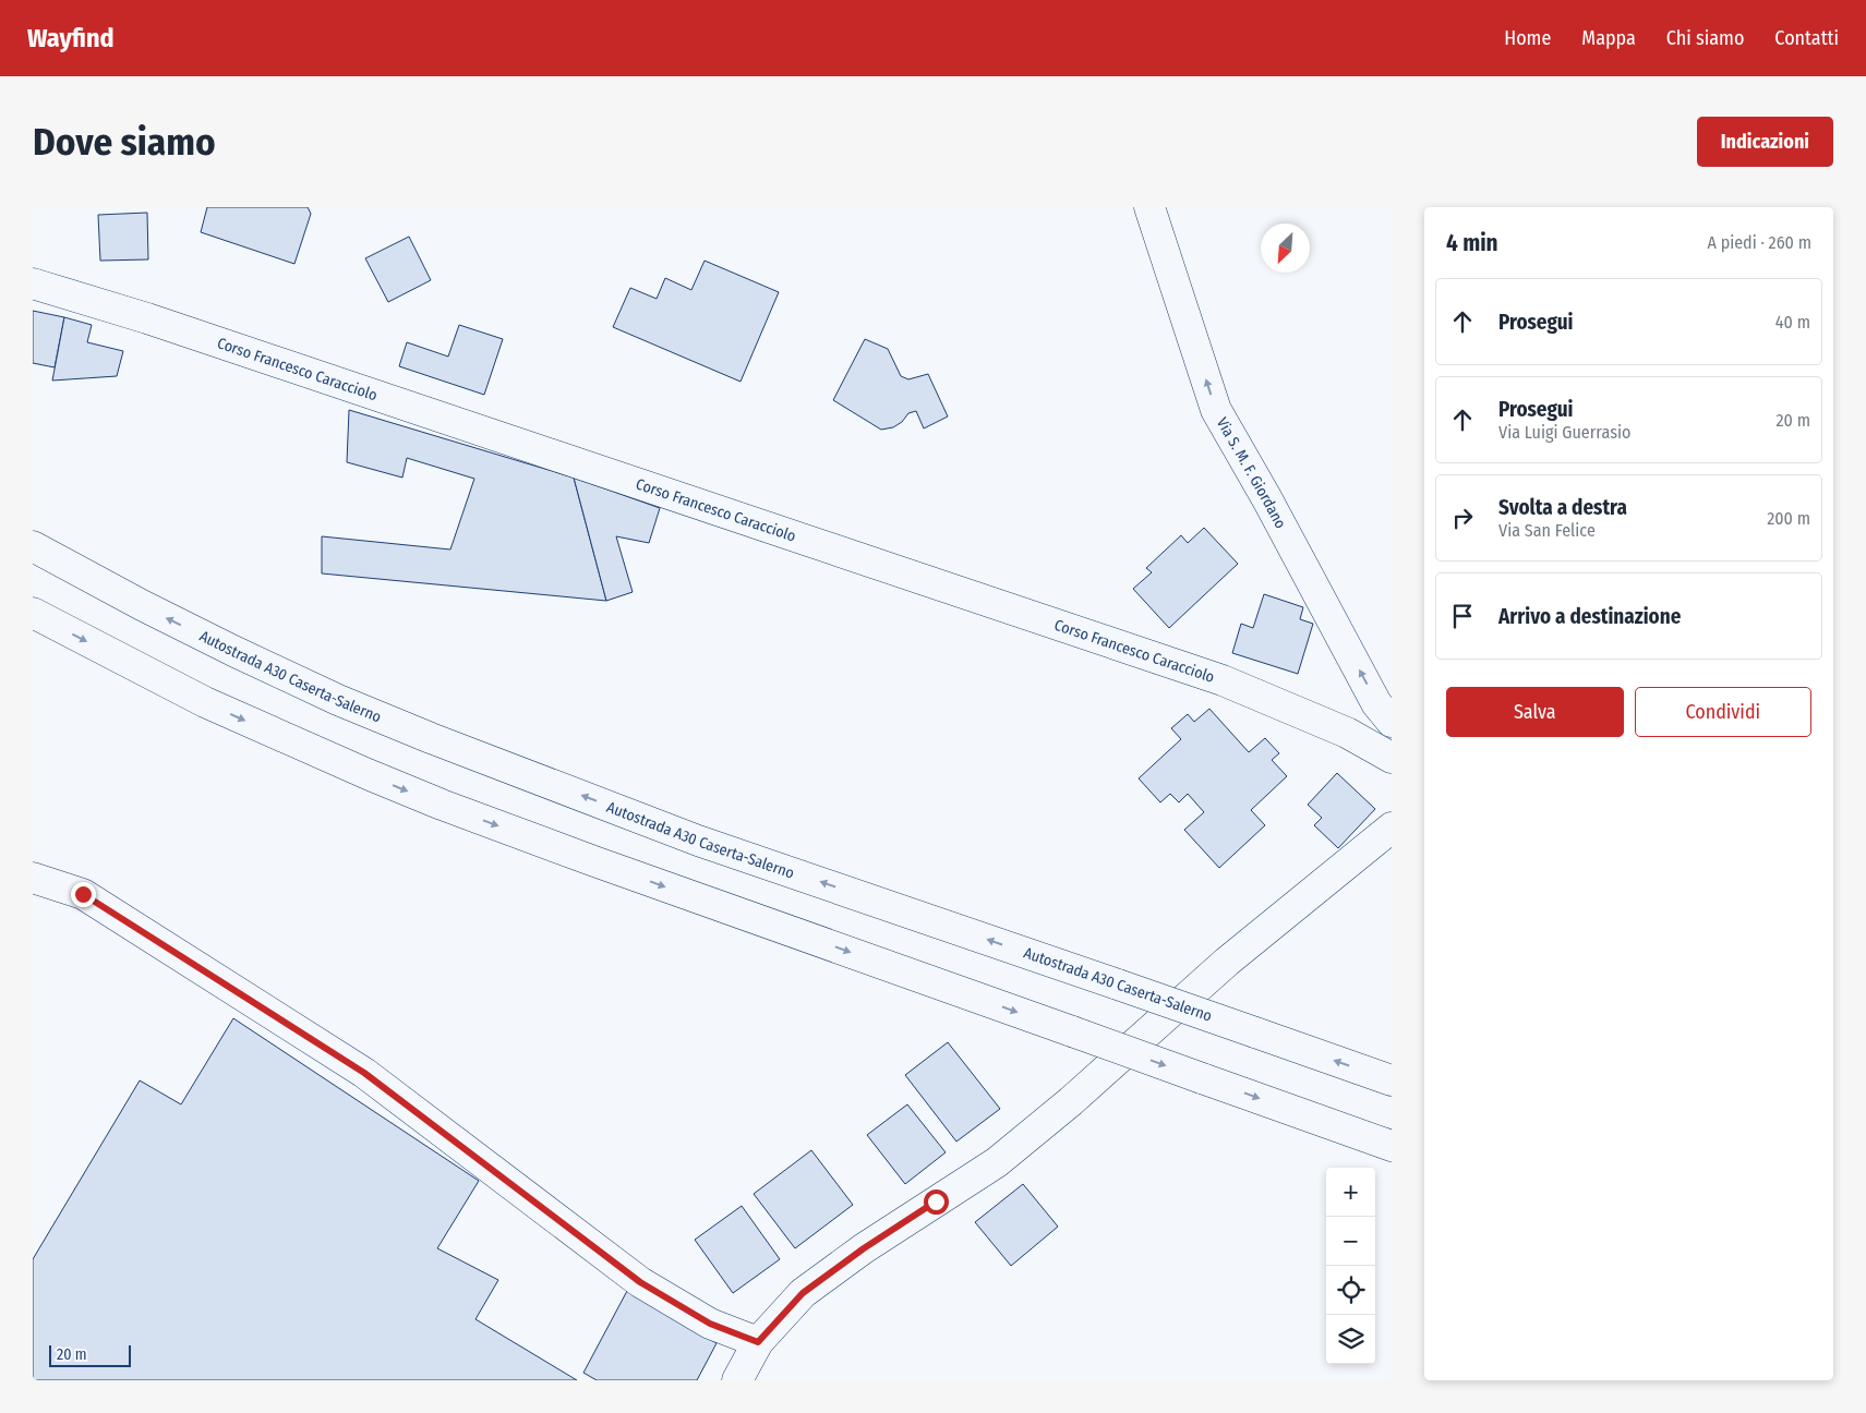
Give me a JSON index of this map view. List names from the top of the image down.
{
  "streets": {
    "main road": ["Corso Francesco Caracciolo", "Via S. M. F. Giordano", "Autostrada A30 Caserta-Salerno"]
  },
  "one_way": ["Via S. M. F. Giordano"],
  "scale_bar": "20 m",
  "north": "bottom left",
  "page": {
    "header": "Wayfind",
    "nav": [
      "Home",
      "Mappa",
      "Chi siamo",
      "Contatti"
    ],
    "buttons": [
      "Indicazioni",
      ["Salva", "Condividi"]
    ],
    "title": "Dove siamo",
    "heading": ["4 min", "A piedi · 260 m"],
    "list": [
      ["Prosegui", "40 m"],
      ["Prosegui", "Via Luigi Guerrasio", "20 m"],
      ["Svolta a destra", "Via San Felice", "200 m"],
      "Arrivo a destinazione"
    ],
    "map_buttons": ["+", "−"],
    "scale": "20 m"
  }
}
